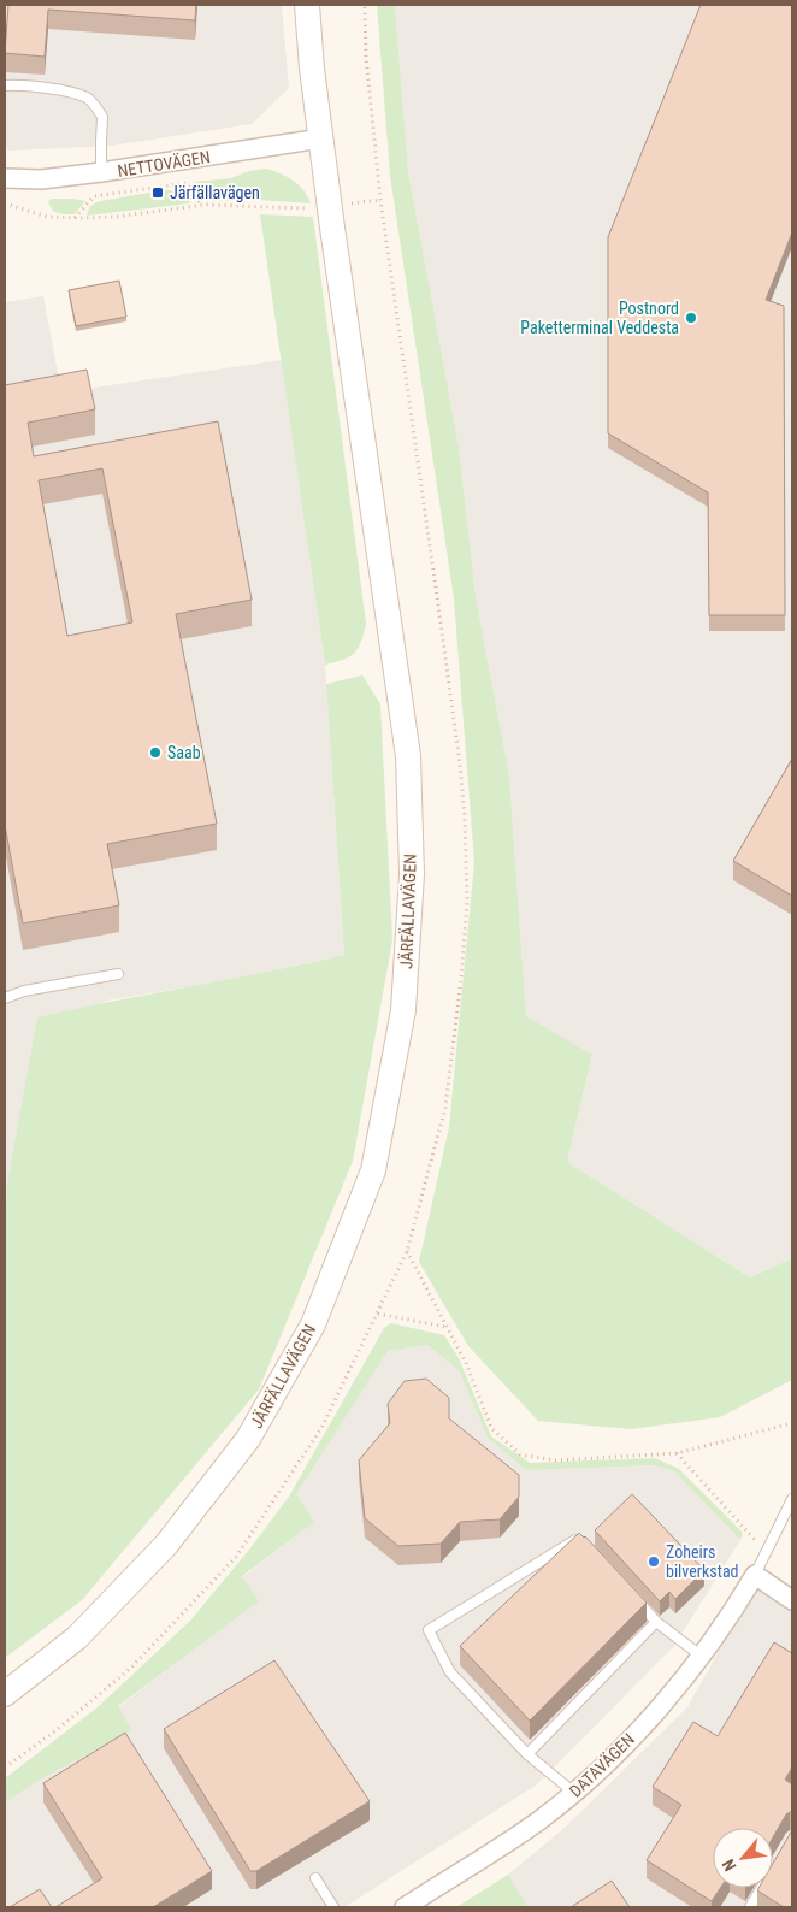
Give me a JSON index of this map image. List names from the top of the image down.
{
  "streets": {
    "street": ["NETTOVÄGEN", "JÄRFÄLLAVÄGEN", "DATAVÄGEN"]
  },
  "crossings": [
    ["NETTOVÄGEN", "JÄRFÄLLAVÄGEN"]
  ],
  "places": {
    "transit": ["Järfällavägen"],
    "other": ["Postnord Paketterminal Veddesta", "Saab", "Zoheirs bilverkstad"]
  },
  "north": "bottom left"
}
